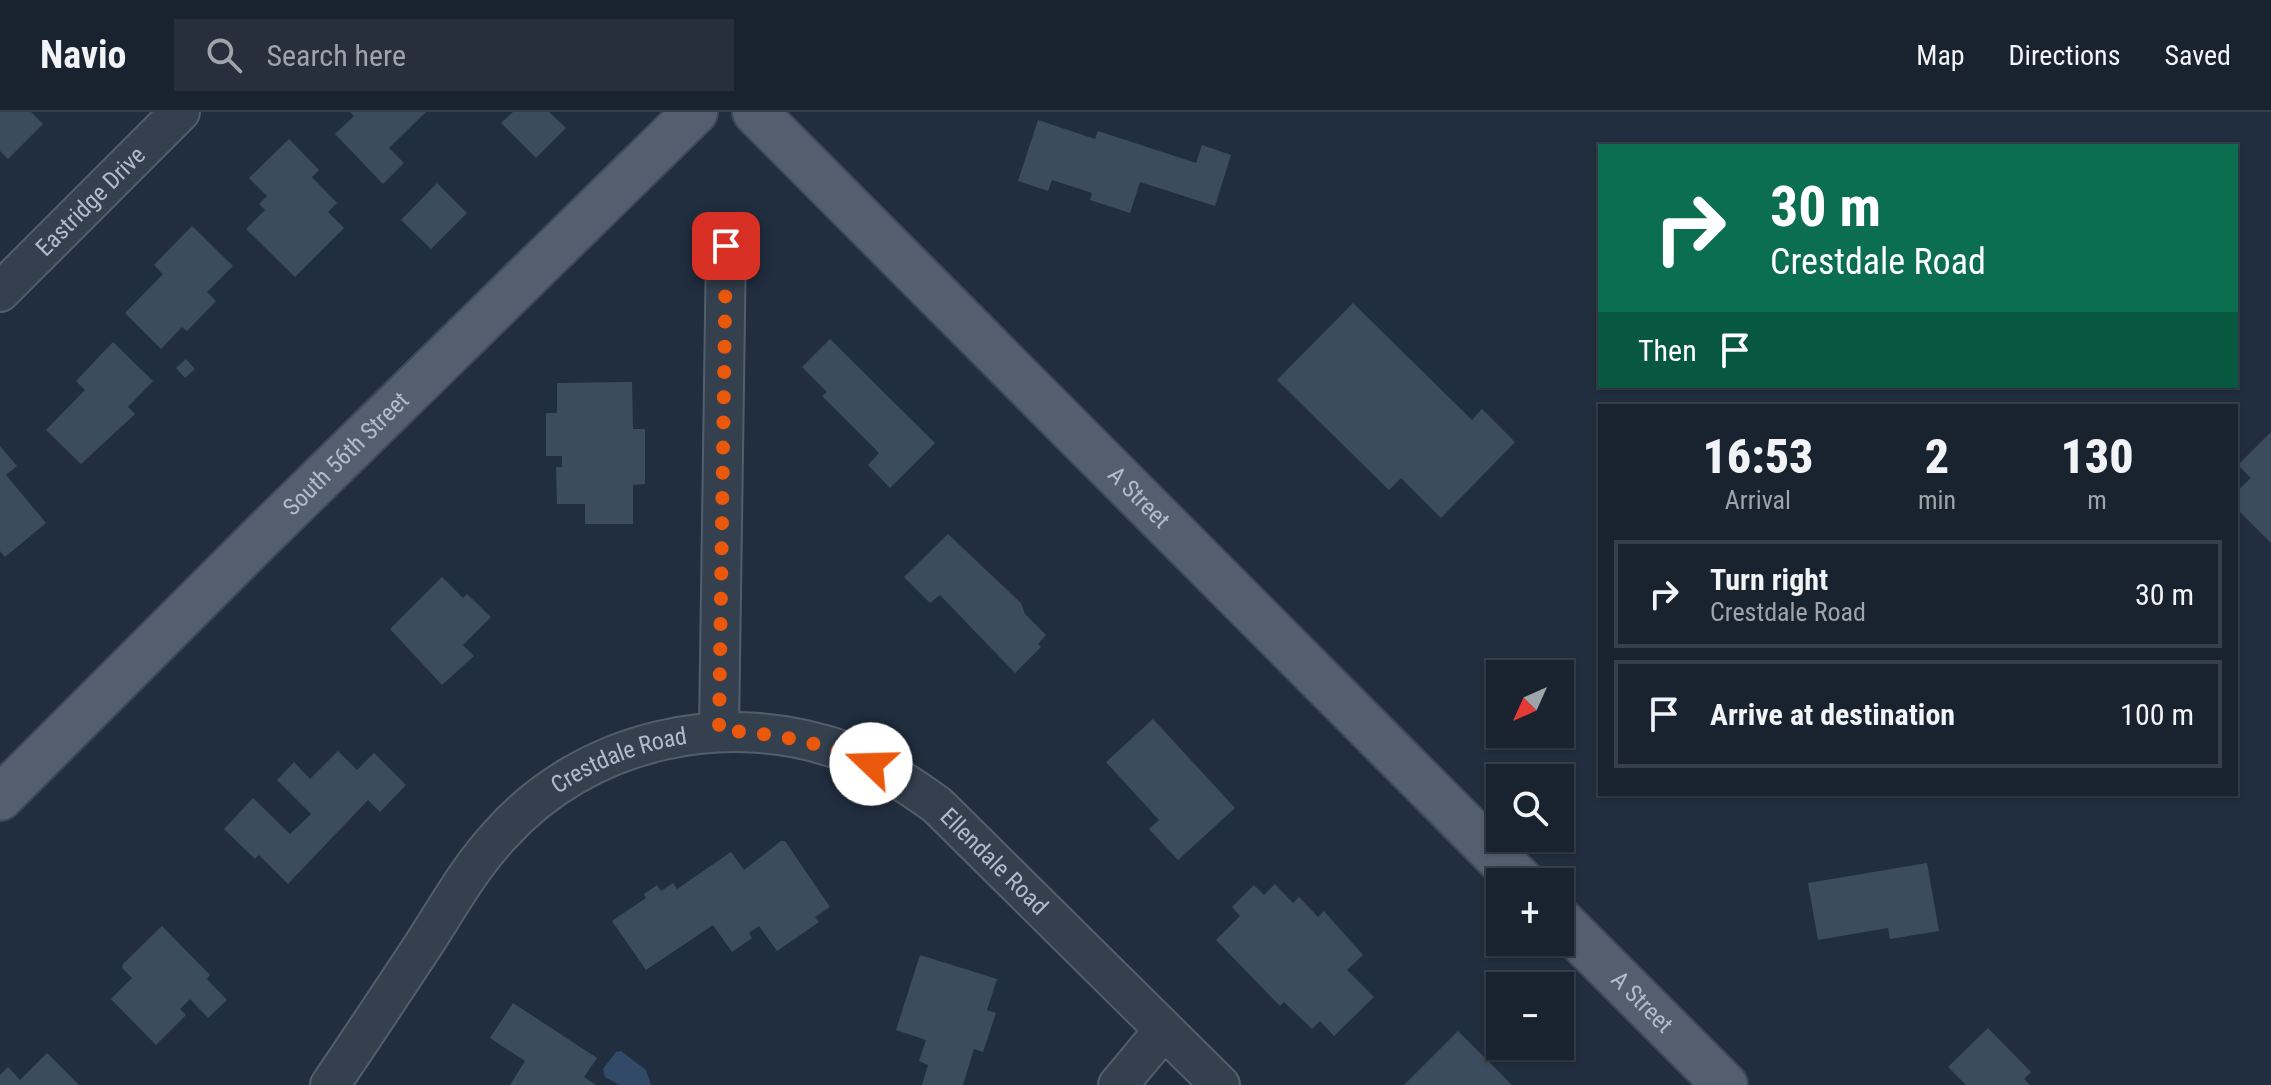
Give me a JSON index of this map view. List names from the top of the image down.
{
  "streets": {
    "main road": ["South 56th Street", "A Street"],
    "street": ["Eastridge Drive", "Crestdale Road", "Ellendale Road"]
  },
  "crossings": [
    ["Crestdale Road", "Ellendale Road"]
  ],
  "north": "bottom left",
  "page": {
    "header": "Navio",
    "search": "Search here",
    "nav": ["Map", "Directions", "Saved"],
    "turn": ["30 m", "Crestdale Road"],
    "then": "Then",
    "eta": [
      "16:53",
      "Arrival",
      "2",
      "min",
      "130",
      "m"
    ],
    "list": [
      {
        "name": "Turn right",
        "note": "Crestdale Road",
        "value": "30 m"
      },
      {
        "name": "Arrive at destination",
        "value": "100 m"
      }
    ],
    "map_buttons": ["+", "−"]
  }
}
